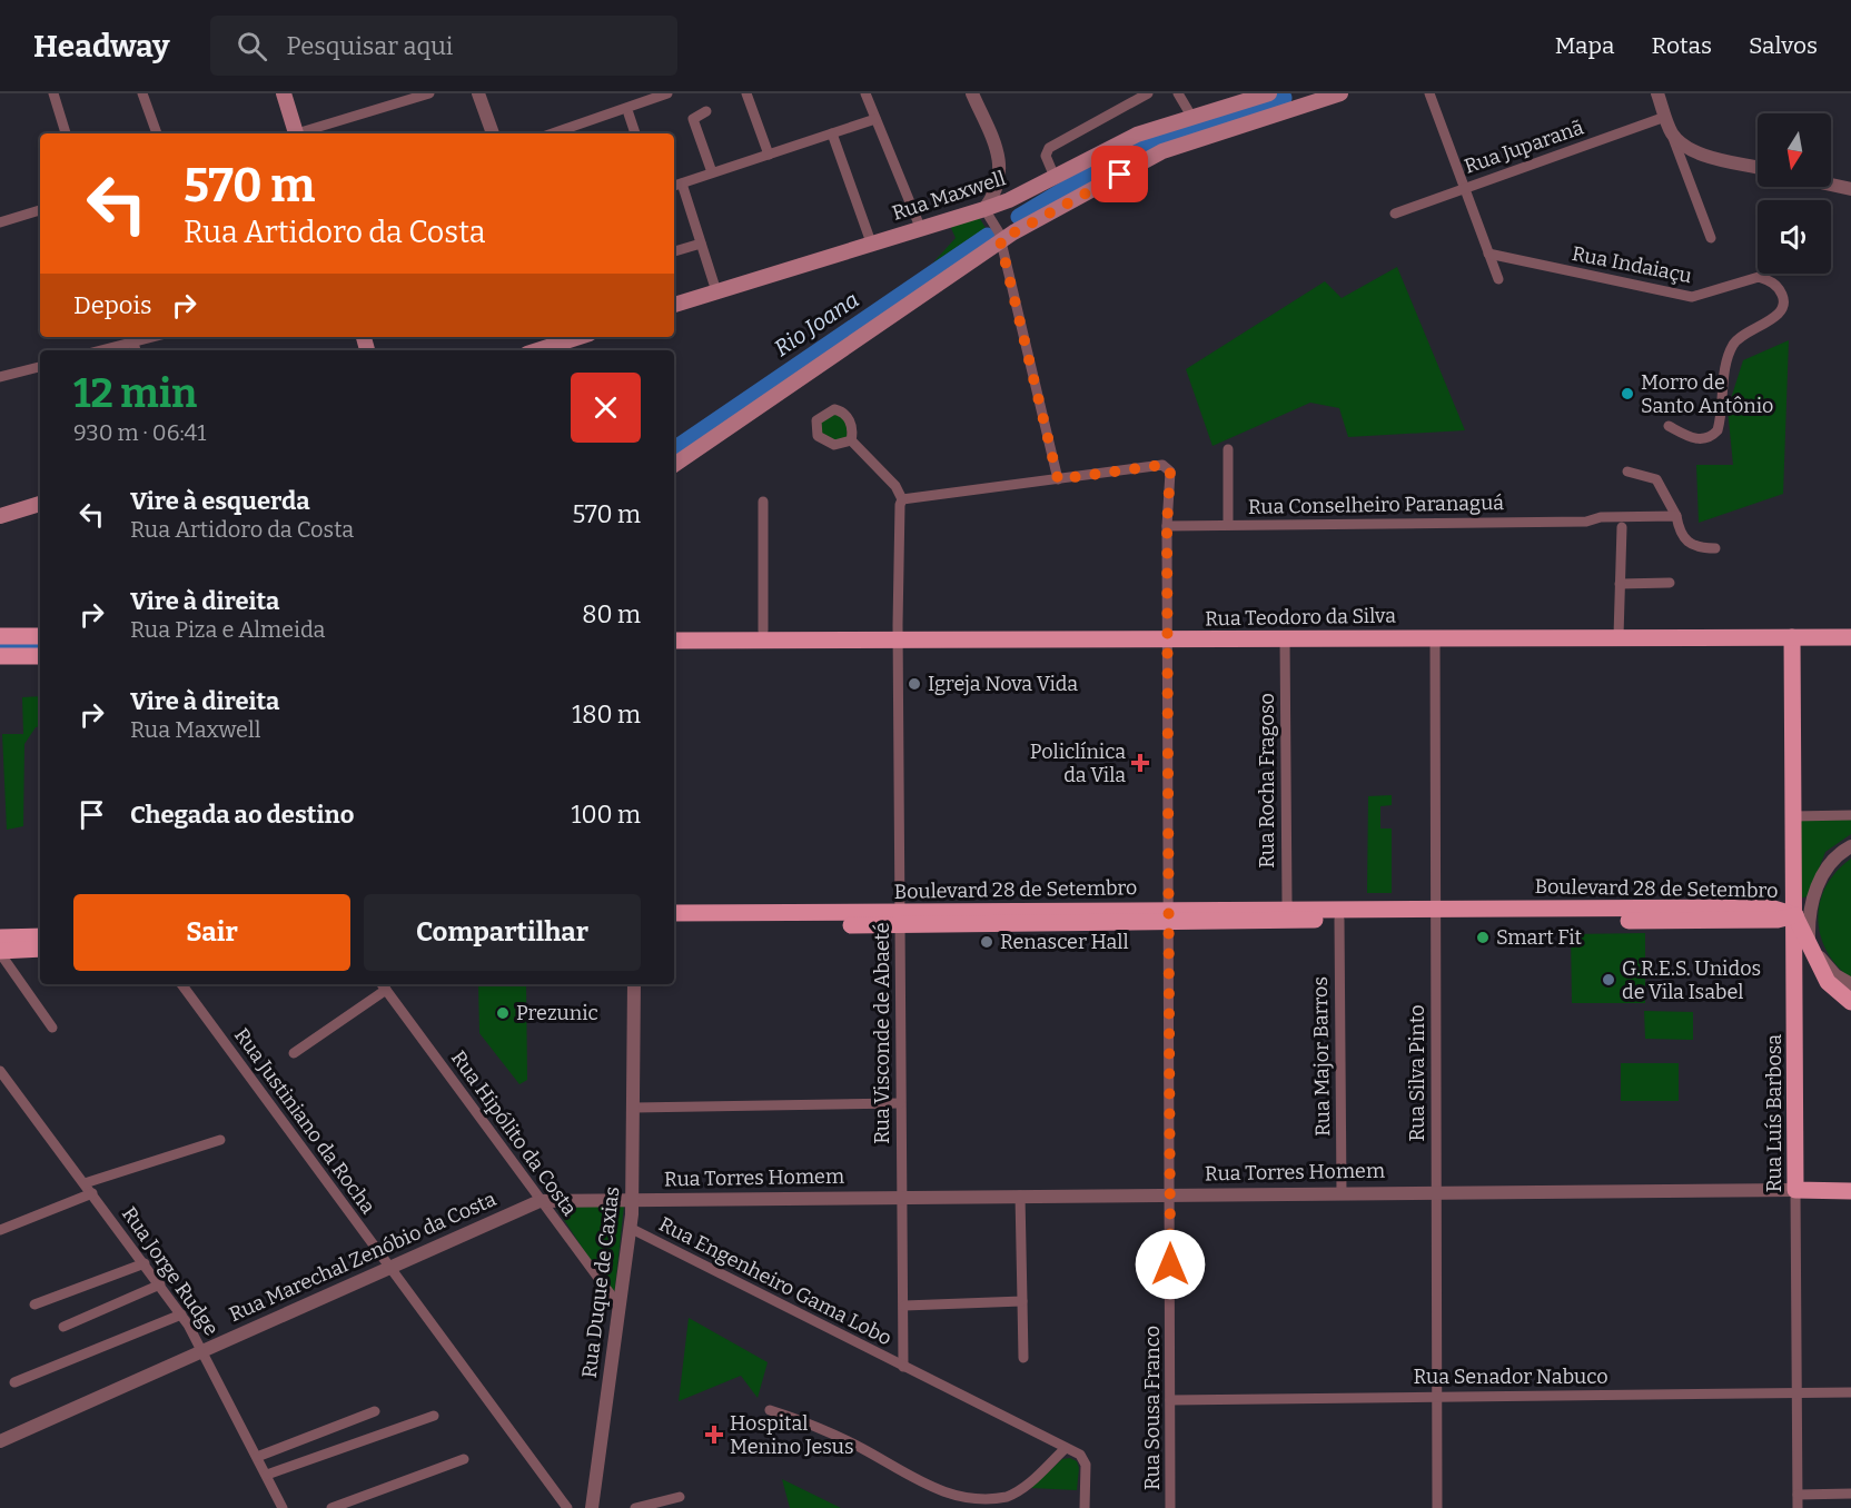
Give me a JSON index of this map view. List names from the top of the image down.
{
  "streets": {
    "main road": [
      "Rua Maxwell",
      "Rua Teodoro da Silva",
      "Boulevard 28 de Setembro",
      "Rua Luís Barbosa",
      "Rua Torres Homem"
    ],
    "street": [
      "Rua Juparanã",
      "Rua Indaiaçu",
      "Rua Conselheiro Paranaguá",
      "Rua Rocha Fragoso",
      "Rua Visconde de Abaeté",
      "Rua Major Barros",
      "Rua Silva Pinto",
      "Rua Justiniano da Rocha",
      "Rua Hipólito da Costa",
      "Rua Marechal Zenóbio da Costa",
      "Rua Jorge Rudge",
      "Rua Engenheiro Gama Lobo",
      "Rua Duque de Caxias",
      "Rua Senador Nabuco",
      "Rua Sousa Franco"
    ]
  },
  "crossings": [
    ["Rua Conselheiro Paranaguá", "Rua Sousa Franco"],
    ["Rua Teodoro da Silva", "Rua Rocha Fragoso"],
    ["Rua Teodoro da Silva", "Rua Visconde de Abaeté"],
    ["Rua Teodoro da Silva", "Rua Silva Pinto"],
    ["Rua Teodoro da Silva", "Rua Luís Barbosa"],
    ["Rua Teodoro da Silva", "Rua Sousa Franco"],
    ["Rua Rocha Fragoso", "Boulevard 28 de Setembro"],
    ["Boulevard 28 de Setembro", "Rua Visconde de Abaeté"],
    ["Boulevard 28 de Setembro", "Rua Major Barros"],
    ["Boulevard 28 de Setembro", "Rua Silva Pinto"],
    ["Boulevard 28 de Setembro", "Rua Luís Barbosa"],
    ["Boulevard 28 de Setembro", "Rua Sousa Franco"],
    ["Rua Visconde de Abaeté", "Rua Torres Homem"],
    ["Rua Visconde de Abaeté", "Rua Engenheiro Gama Lobo"],
    ["Rua Major Barros", "Rua Torres Homem"],
    ["Rua Silva Pinto", "Rua Torres Homem"],
    ["Rua Silva Pinto", "Rua Senador Nabuco"],
    ["Rua Luís Barbosa", "Rua Torres Homem"],
    ["Rua Luís Barbosa", "Rua Senador Nabuco"],
    ["Rua Justiniano da Rocha", "Rua Marechal Zenóbio da Costa"],
    ["Rua Hipólito da Costa", "Rua Torres Homem"],
    ["Rua Hipólito da Costa", "Rua Marechal Zenóbio da Costa"],
    ["Rua Hipólito da Costa", "Rua Duque de Caxias"],
    ["Rua Torres Homem", "Rua Marechal Zenóbio da Costa"],
    ["Rua Torres Homem", "Rua Duque de Caxias"],
    ["Rua Torres Homem", "Rua Sousa Franco"],
    ["Rua Marechal Zenóbio da Costa", "Rua Jorge Rudge"],
    ["Rua Engenheiro Gama Lobo", "Rua Duque de Caxias"],
    ["Rua Senador Nabuco", "Rua Sousa Franco"]
  ],
  "water": ["Rio Joana"],
  "places": {
    "other": [
      "Morro de Santo Antônio",
      "Igreja Nova Vida",
      "Smart Fit",
      "Renascer Hall",
      "G.R.E.S. Unidos de Vila Isabel",
      "Prezunic"
    ],
    "health": ["Policlínica da Vila", "Hospital Menino Jesus"]
  },
  "north": "bottom",
  "page": {
    "header": "Headway",
    "search": "Pesquisar aqui",
    "nav": ["Mapa", "Rotas", "Salvos"],
    "turn": ["570 m", "Rua Artidoro da Costa"],
    "then": "Depois",
    "heading": ["12 min", "930 m · 06:41"],
    "list": [
      {
        "name": "Vire à esquerda",
        "note": "Rua Artidoro da Costa",
        "value": "570 m"
      },
      {
        "name": "Vire à direita",
        "note": "Rua Piza e Almeida",
        "value": "80 m"
      },
      {
        "name": "Vire à direita",
        "note": "Rua Maxwell",
        "value": "180 m"
      },
      {
        "name": "Chegada ao destino",
        "value": "100 m"
      }
    ],
    "buttons": ["Sair", "Compartilhar"]
  }
}
